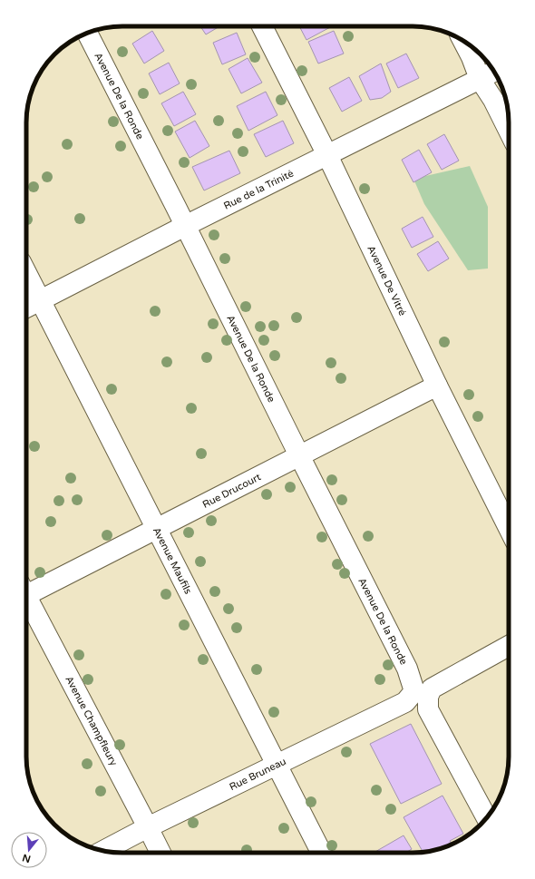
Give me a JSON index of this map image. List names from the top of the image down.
{
  "streets": {
    "street": [
      "Avenue De la Ronde",
      "Rue de la Trinité",
      "Avenue De Vitré",
      "Rue Drucourt",
      "Avenue Maufils",
      "Avenue Champfleury",
      "Rue Bruneau"
    ]
  },
  "crossings": [
    ["Avenue De la Ronde", "Rue de la Trinité"],
    ["Avenue De la Ronde", "Rue Drucourt"],
    ["Avenue De la Ronde", "Rue Bruneau"],
    ["Rue de la Trinité", "Avenue De Vitré"],
    ["Rue de la Trinité", "Avenue Maufils"],
    ["Avenue De Vitré", "Rue Drucourt"],
    ["Rue Drucourt", "Avenue Maufils"],
    ["Avenue Maufils", "Rue Bruneau"],
    ["Avenue Champfleury", "Rue Bruneau"]
  ],
  "north": "bottom"
}
